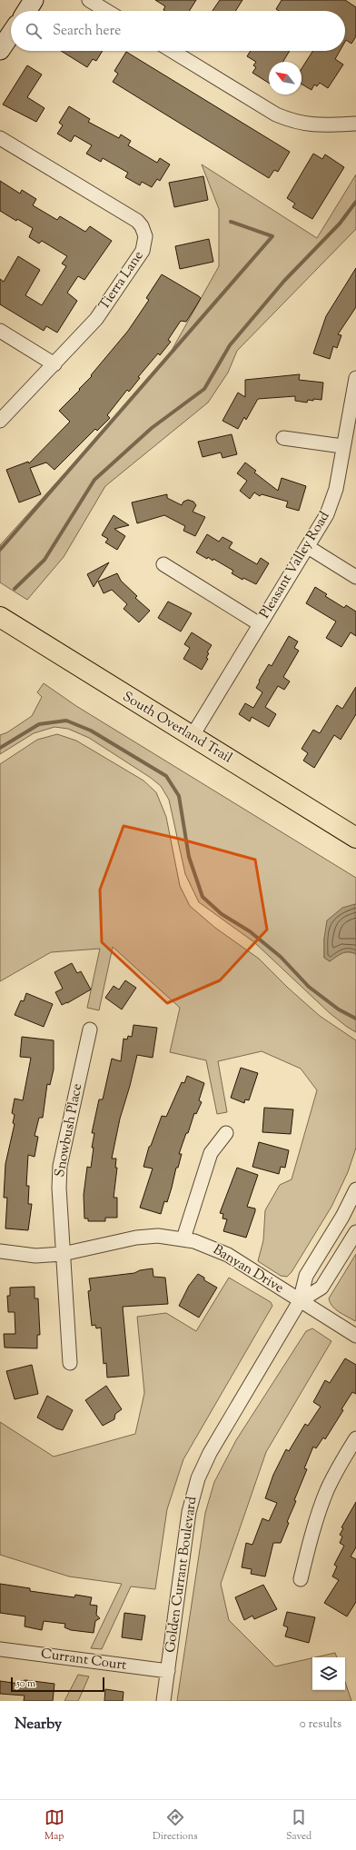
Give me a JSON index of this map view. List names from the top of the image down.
{
  "streets": {
    "main road": ["South Overland Trail"],
    "street": [
      "Tierra Lane",
      "Pleasant Valley Road",
      "Snowbush Place",
      "Banyan Drive",
      "Golden Currant Boulevard",
      "Currant Court"
    ]
  },
  "crossings": [
    ["Pleasant Valley Road", "South Overland Trail"],
    ["Snowbush Place", "Banyan Drive"],
    ["Banyan Drive", "Golden Currant Boulevard"],
    ["Golden Currant Boulevard", "Currant Court"]
  ],
  "scale_bar": "50 m",
  "north": "top left",
  "page": {
    "search": "Search here",
    "scale": "50 m",
    "heading": ["Nearby", "0 results"],
    "nav": ["Map", "Directions", "Saved"]
  }
}
